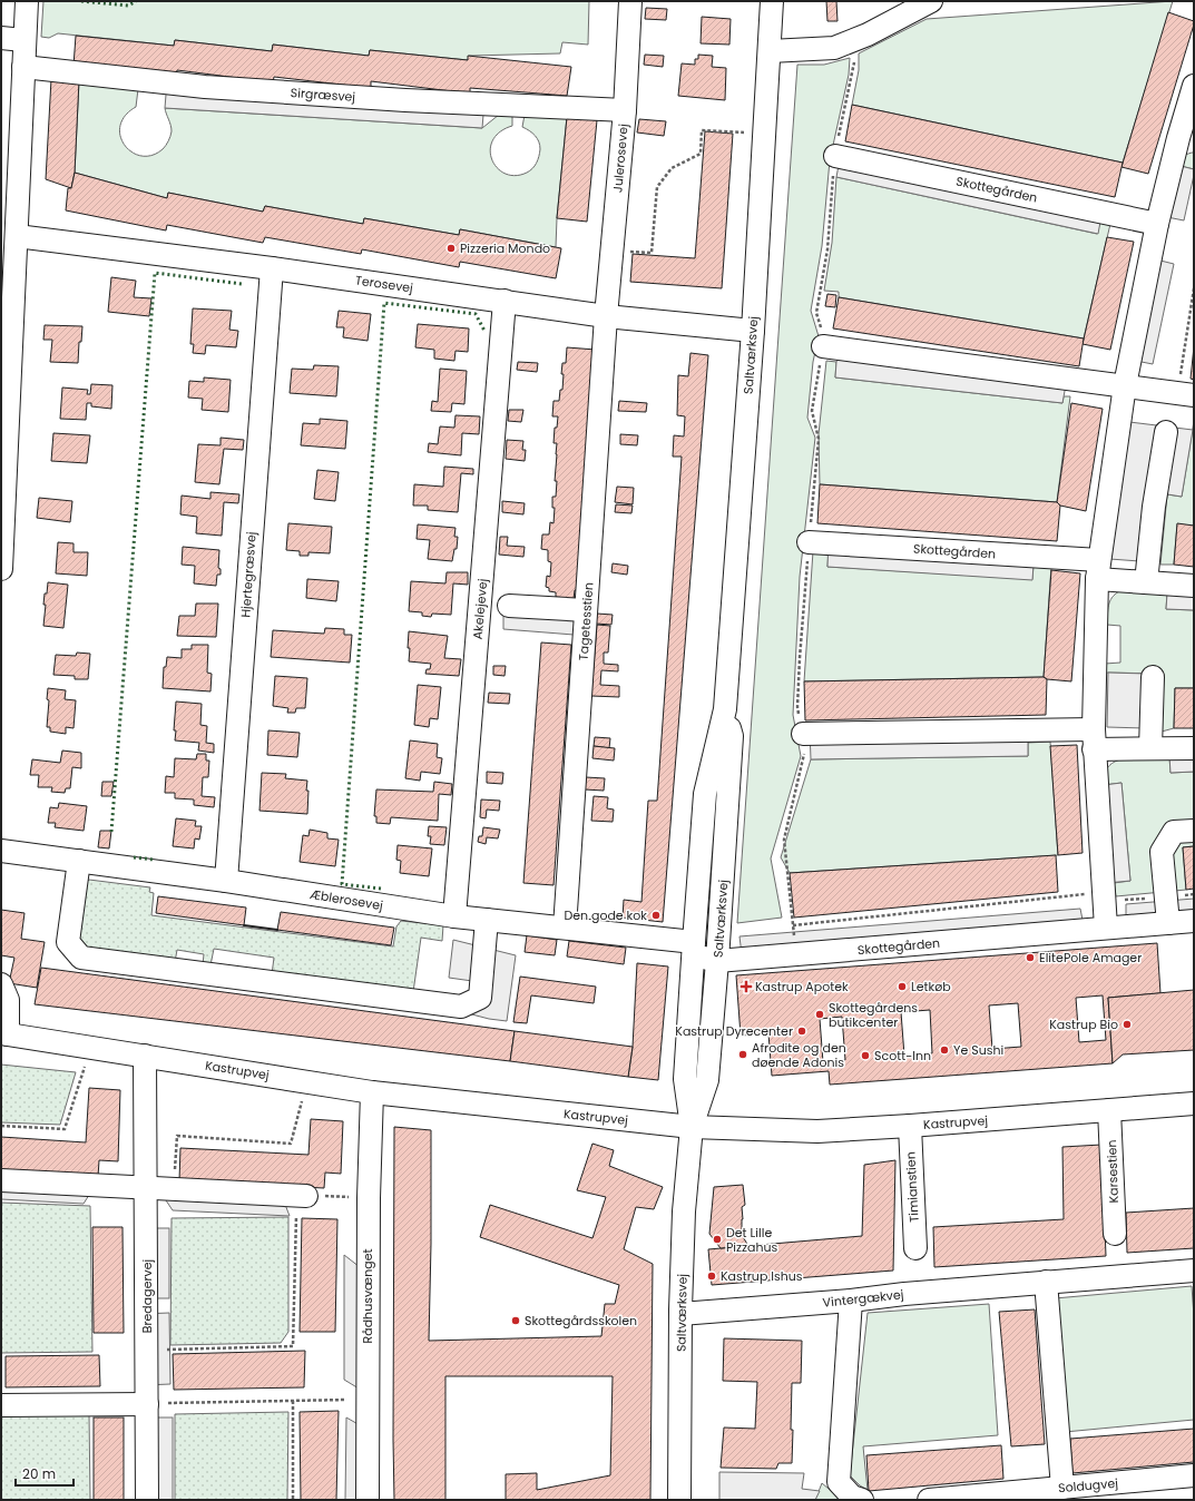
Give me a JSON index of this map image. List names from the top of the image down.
{
  "streets": {
    "street": [
      "Sirgræsvej",
      "Julerosevej",
      "Skottegården",
      "Terosevej",
      "Saltværksvej",
      "Hjertegræsvej",
      "Akelejevej",
      "Tagetesstien",
      "Æblerosevej",
      "Kastrupvej",
      "Karsestien",
      "Timianstien",
      "Bredagervej",
      "Rådhusvænget",
      "Vintergækvej",
      "Soldugvej"
    ]
  },
  "crossings": [
    ["Sirgræsvej", "Julerosevej"],
    ["Julerosevej", "Terosevej"],
    ["Julerosevej", "Tagetesstien"],
    ["Skottegården", "Saltværksvej"],
    ["Skottegården", "Æblerosevej"],
    ["Terosevej", "Saltværksvej"],
    ["Terosevej", "Hjertegræsvej"],
    ["Terosevej", "Akelejevej"],
    ["Terosevej", "Tagetesstien"],
    ["Saltværksvej", "Æblerosevej"],
    ["Saltværksvej", "Kastrupvej"],
    ["Saltværksvej", "Vintergækvej"],
    ["Hjertegræsvej", "Æblerosevej"],
    ["Akelejevej", "Æblerosevej"],
    ["Tagetesstien", "Æblerosevej"],
    ["Kastrupvej", "Karsestien"],
    ["Kastrupvej", "Timianstien"],
    ["Kastrupvej", "Bredagervej"],
    ["Kastrupvej", "Rådhusvænget"]
  ],
  "places": {
    "other": [
      "Pizzeria Mondo",
      "Den gode kok",
      "ElitePole Amager",
      "Letkøb",
      "Skottegårdens butikcenter",
      "Kastrup Bio",
      "Kastrup Dyrecenter",
      "Ye Sushi",
      "Afrodite og den døende Adonis",
      "Scott-Inn",
      "Det Lille Pizzahus",
      "Kastrup Ishus",
      "Skottegårdsskolen"
    ],
    "health": ["Kastrup Apotek"]
  },
  "scale_bar": "20 m"
}
